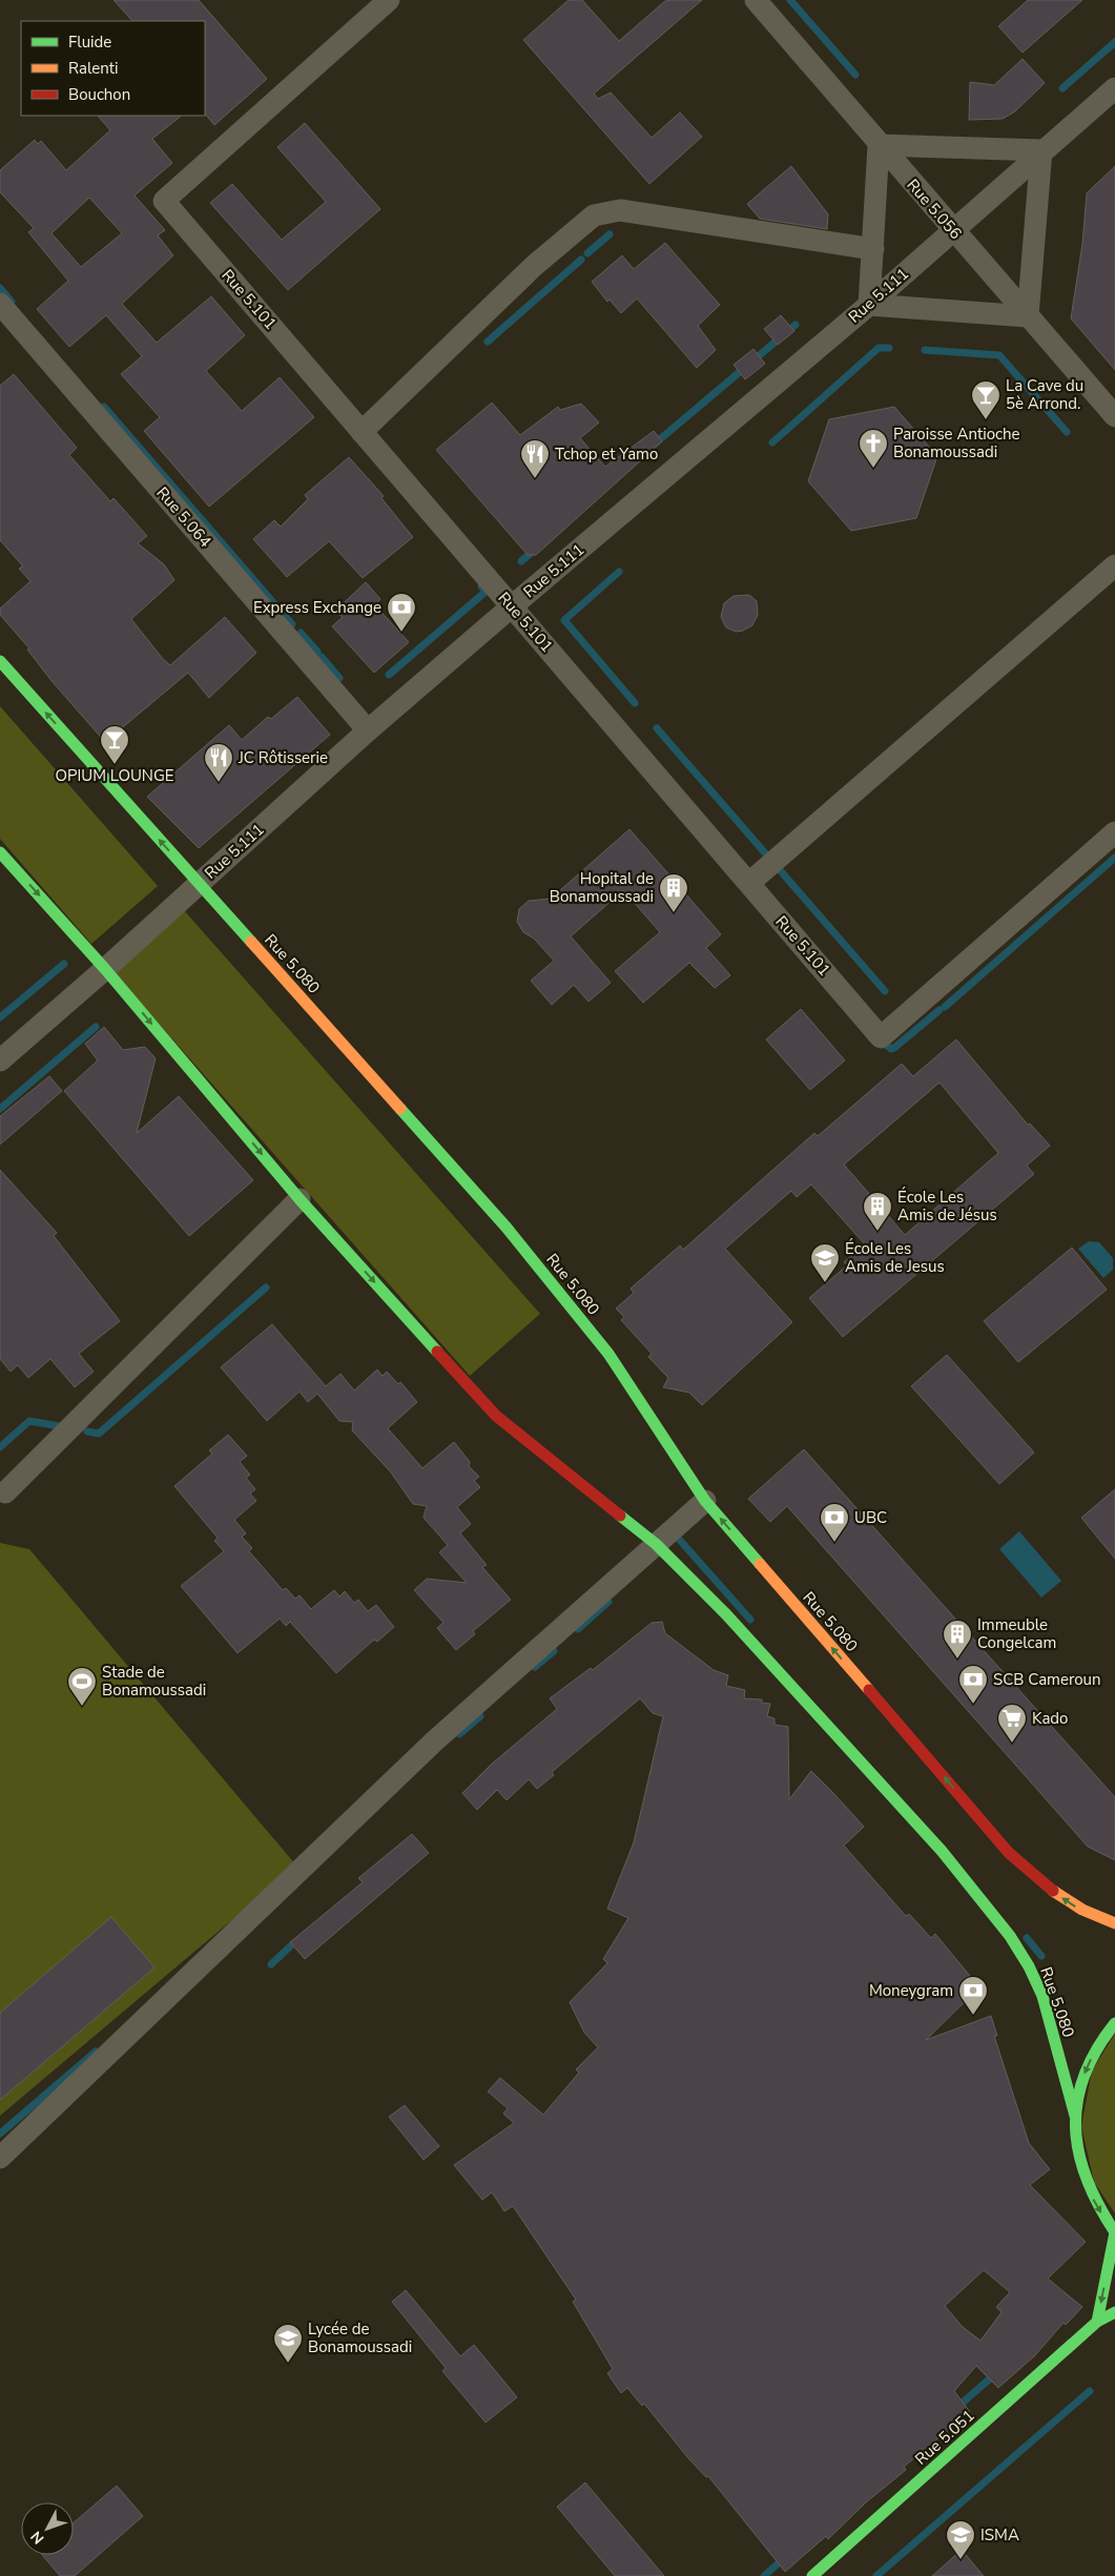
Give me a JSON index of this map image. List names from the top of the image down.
{
  "streets": {
    "main road": ["Rue 5.080", "Rue 5.051"],
    "street": [
      "Rue 5.056",
      "Rue 5.111",
      "Rue 5.101",
      "Rue 5.064"
    ]
  },
  "crossings": [
    ["Rue 5.056", "Rue 5.111"],
    ["Rue 5.111", "Rue 5.101"],
    ["Rue 5.111", "Rue 5.064"],
    ["Rue 5.111", "Rue 5.080"]
  ],
  "places": {
    "bar": ["La Cave du 5è Arrond.", "OPIUM LOUNGE"],
    "church": ["Paroisse Antioche Bonamoussadi"],
    "restaurant": ["Tchop et Yamo", "JC Rôtisserie"],
    "bank": [
      "Express Exchange",
      "UBC",
      "SCB Cameroun",
      "Moneygram"
    ],
    "building": ["Hopital de Bonamoussadi", "École Les Amis de Jésus", "Immeuble Congelcam"],
    "school or university": ["École Les Amis de Jesus", "Lycée de Bonamoussadi", "ISMA"],
    "sports": ["Stade de Bonamoussadi"],
    "supermarket": ["Kado"]
  },
  "legend": ["Fluide", "Ralenti", "Bouchon"],
  "north": "bottom left"
}
